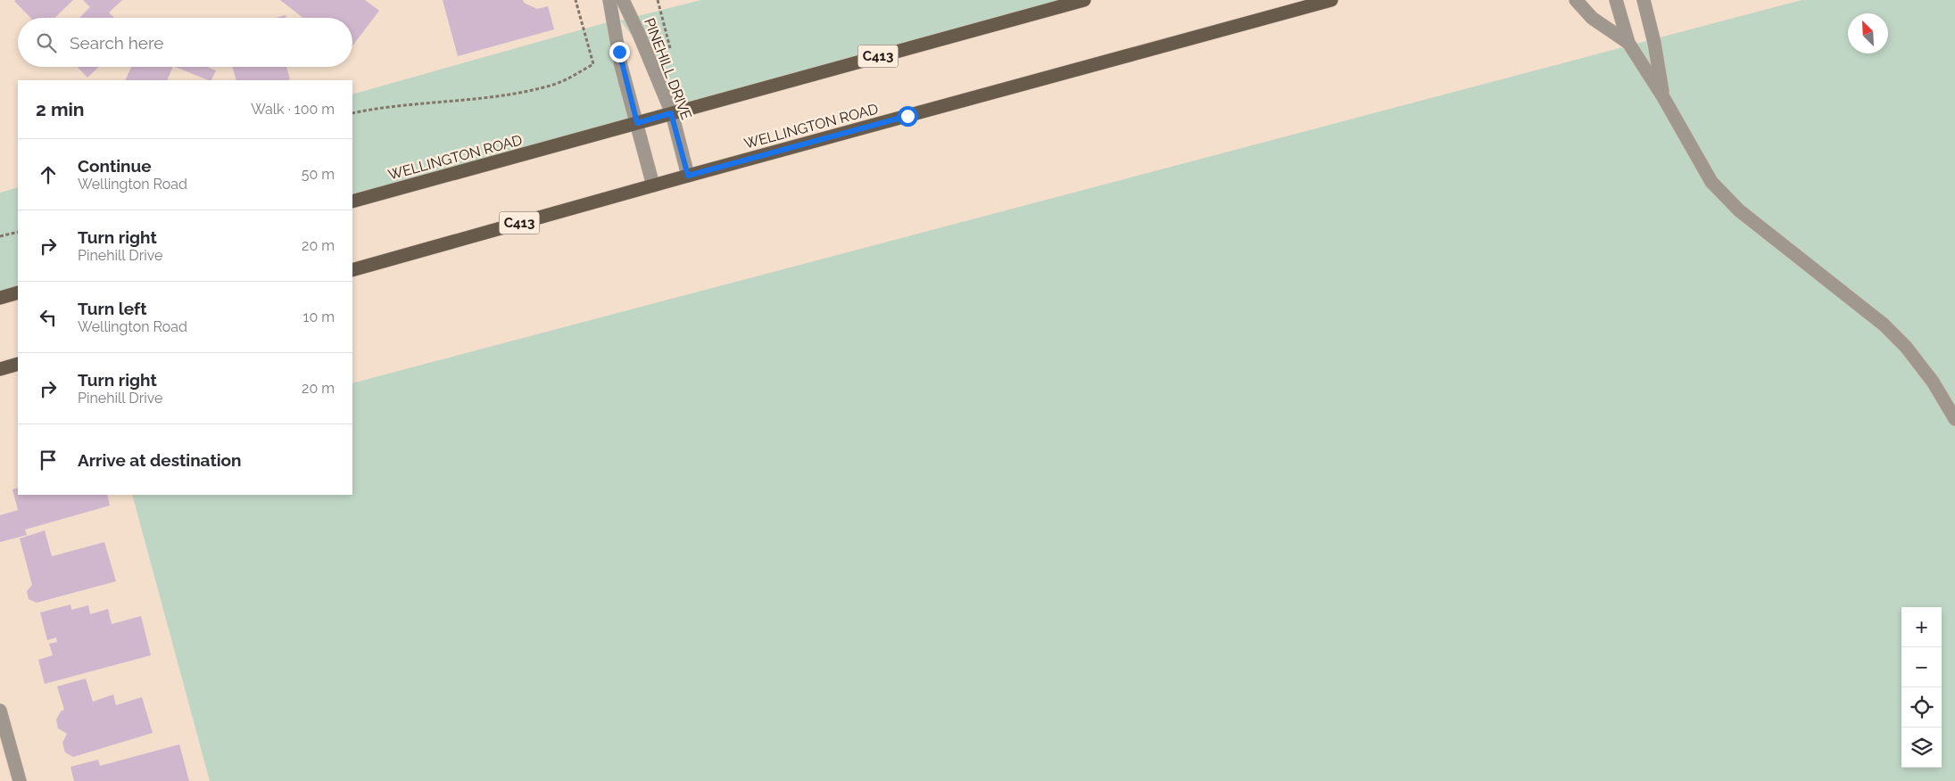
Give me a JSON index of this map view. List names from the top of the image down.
{
  "streets": {
    "main road": ["C413", "WELLINGTON ROAD"],
    "street": ["PINEHILL DRIVE"]
  },
  "crossings": [
    ["PINEHILL DRIVE", "WELLINGTON ROAD"]
  ],
  "north": "top left",
  "page": {
    "search": "Search here",
    "heading": ["2 min", "Walk · 100 m"],
    "list": [
      ["Continue", "Wellington Road", "50 m"],
      ["Turn right", "Pinehill Drive", "20 m"],
      ["Turn left", "Wellington Road", "10 m"],
      ["Turn right", "Pinehill Drive", "20 m"],
      "Arrive at destination"
    ],
    "map_buttons": ["+", "−"]
  }
}
